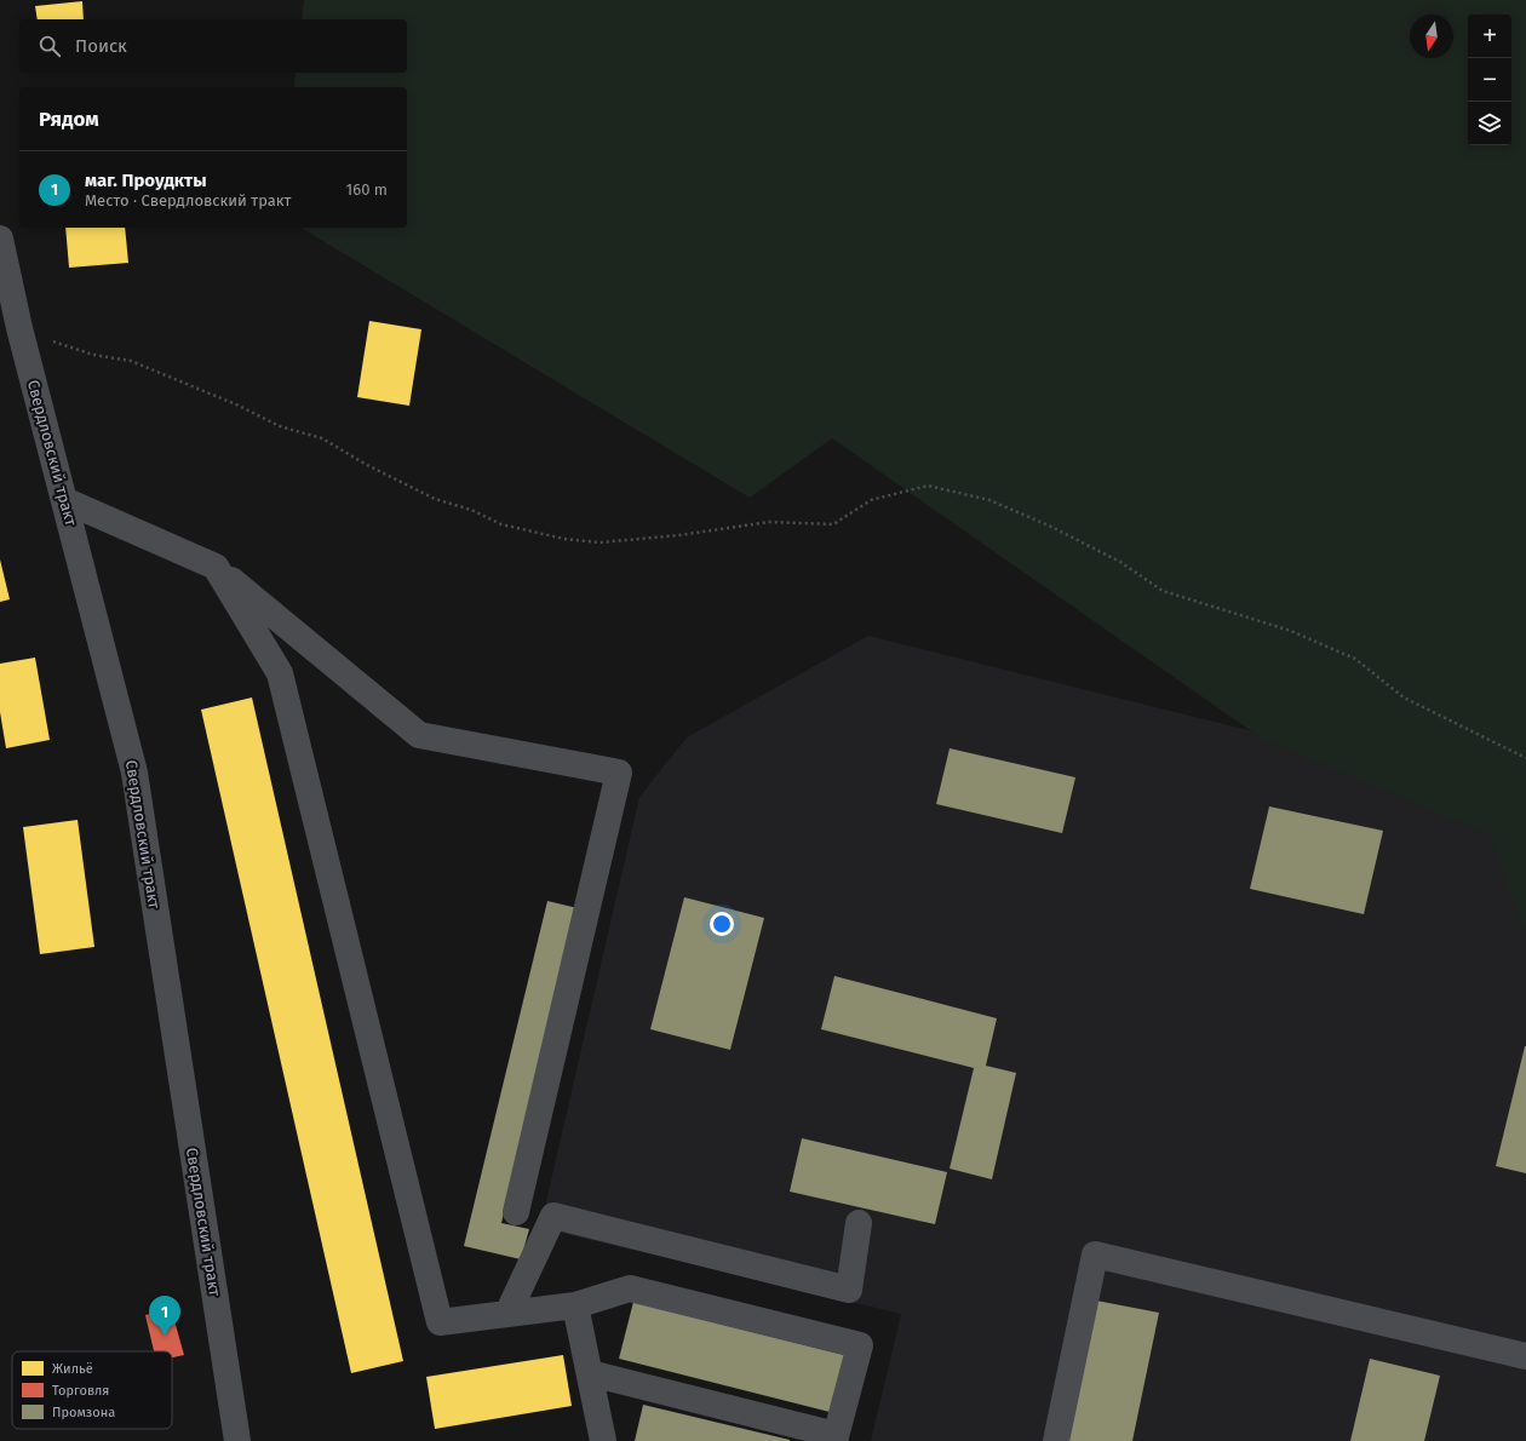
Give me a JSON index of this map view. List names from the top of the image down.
{
  "streets": {
    "street": ["Свердловский тракт"]
  },
  "legend": ["Жильё", "Торговля", "Промзона"],
  "north": "bottom",
  "page": {
    "map_buttons": ["+", "−"],
    "search": "Поиск",
    "heading": "Рядом",
    "list": [
      {
        "mark": "1",
        "name": "маг. Проудкты",
        "note": "Место · Свердловский тракт",
        "value": "160 m"
      }
    ],
    "pins": "1"
  }
}
